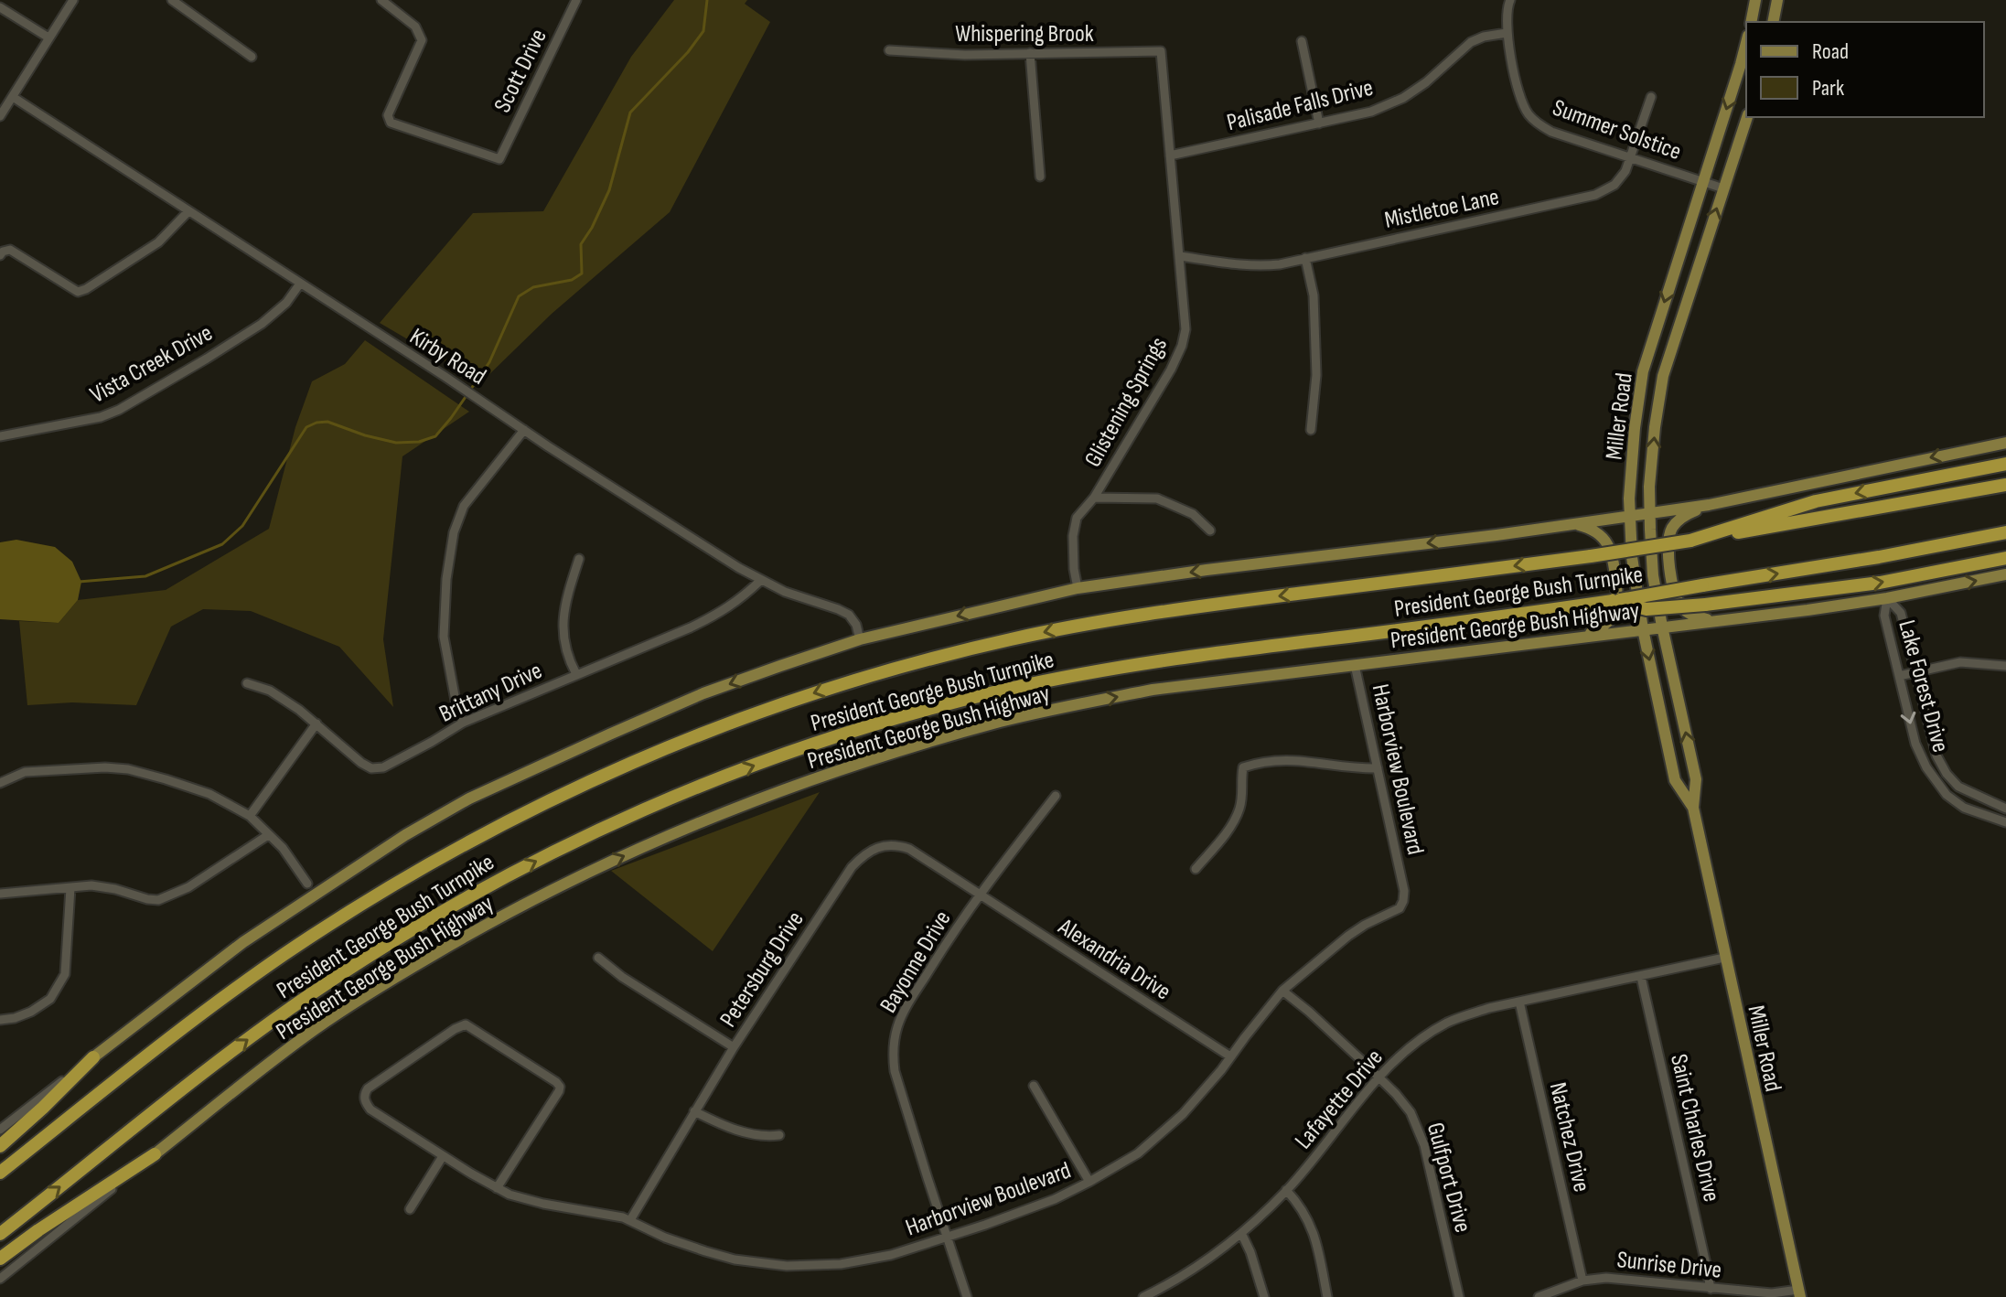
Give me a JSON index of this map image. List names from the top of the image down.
{
  "streets": {
    "highway": ["President George Bush Turnpike"],
    "main road": ["Miller Road", "President George Bush Highway"],
    "street": [
      "Whispering Brook",
      "Scott Drive",
      "Palisade Falls Drive",
      "Summer Solstice",
      "Mistletoe Lane",
      "Kirby Road",
      "Vista Creek Drive",
      "Glistening Springs",
      "Lake Forest Drive",
      "Brittany Drive",
      "Harborview Boulevard",
      "Alexandria Drive",
      "Bayonne Drive",
      "Petersburg Drive",
      "Lafayette Drive",
      "Saint Charles Drive",
      "Natchez Drive",
      "Gulfport Drive",
      "Sunrise Drive"
    ]
  },
  "crossings": [
    ["Whispering Brook", "Glistening Springs"],
    ["Palisade Falls Drive", "Summer Solstice"],
    ["Palisade Falls Drive", "Glistening Springs"],
    ["Summer Solstice", "Mistletoe Lane"],
    ["Summer Solstice", "Miller Road"],
    ["Mistletoe Lane", "Glistening Springs"],
    ["Kirby Road", "Vista Creek Drive"],
    ["Kirby Road", "Brittany Drive"],
    ["Miller Road", "President George Bush Highway"],
    ["Miller Road", "Lafayette Drive"],
    ["Miller Road", "Sunrise Drive"],
    ["President George Bush Highway", "Lake Forest Drive"],
    ["President George Bush Highway", "Harborview Boulevard"],
    ["Harborview Boulevard", "Alexandria Drive"],
    ["Harborview Boulevard", "Bayonne Drive"],
    ["Harborview Boulevard", "Petersburg Drive"],
    ["Harborview Boulevard", "Gulfport Drive"],
    ["Alexandria Drive", "Bayonne Drive"],
    ["Alexandria Drive", "Petersburg Drive"],
    ["Bayonne Drive", "Petersburg Drive"],
    ["Lafayette Drive", "Saint Charles Drive"],
    ["Lafayette Drive", "Natchez Drive"],
    ["Lafayette Drive", "Gulfport Drive"],
    ["Saint Charles Drive", "Sunrise Drive"],
    ["Natchez Drive", "Sunrise Drive"]
  ],
  "one_way": ["President George Bush Highway"],
  "legend": ["Road", "Park"]
}
